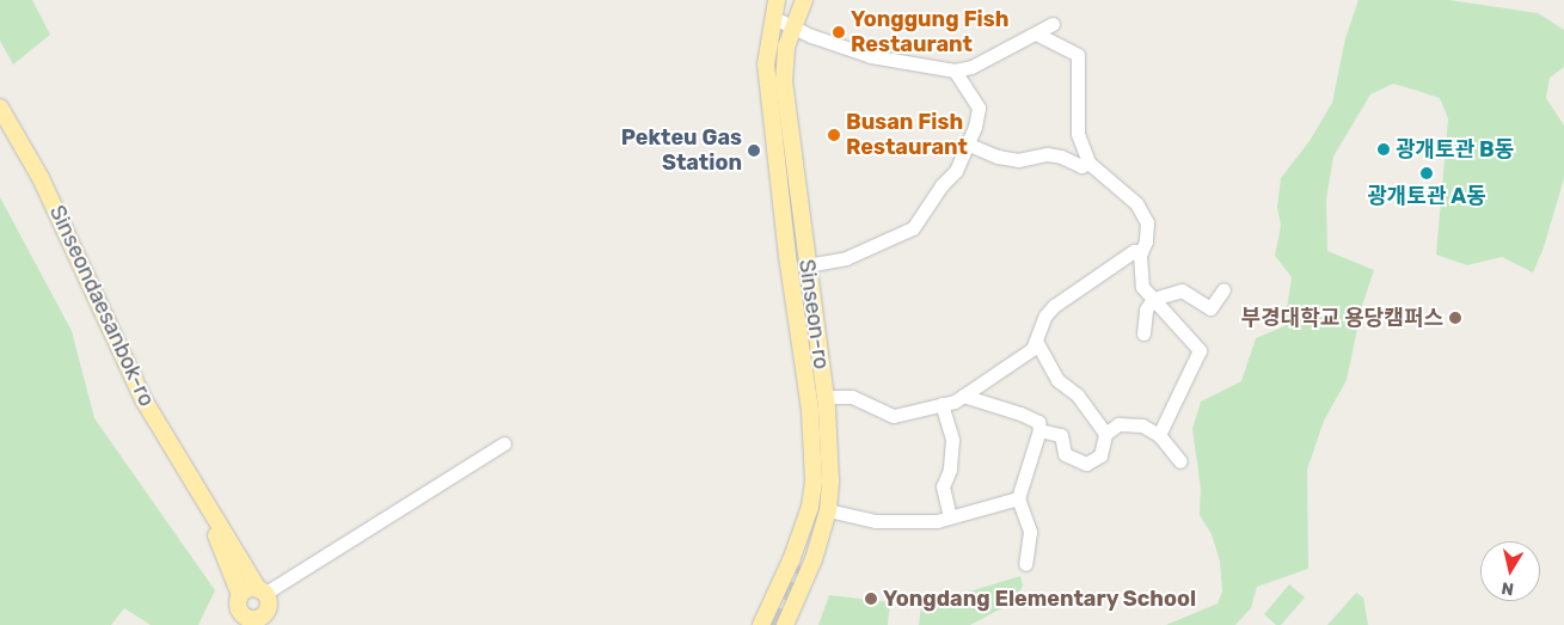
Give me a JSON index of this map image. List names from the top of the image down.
{
  "streets": {
    "main road": ["Sinseondaesanbok-ro", "Sinseon-ro"]
  },
  "places": [
    "Yonggung Fish Restaurant",
    "Busan Fish Restaurant",
    "광개토관 B동",
    "Pekteu Gas Station",
    "광개토관 A동",
    "부경대학교 용당캠퍼스",
    "Yongdang Elementary School"
  ],
  "north": "bottom"
}
